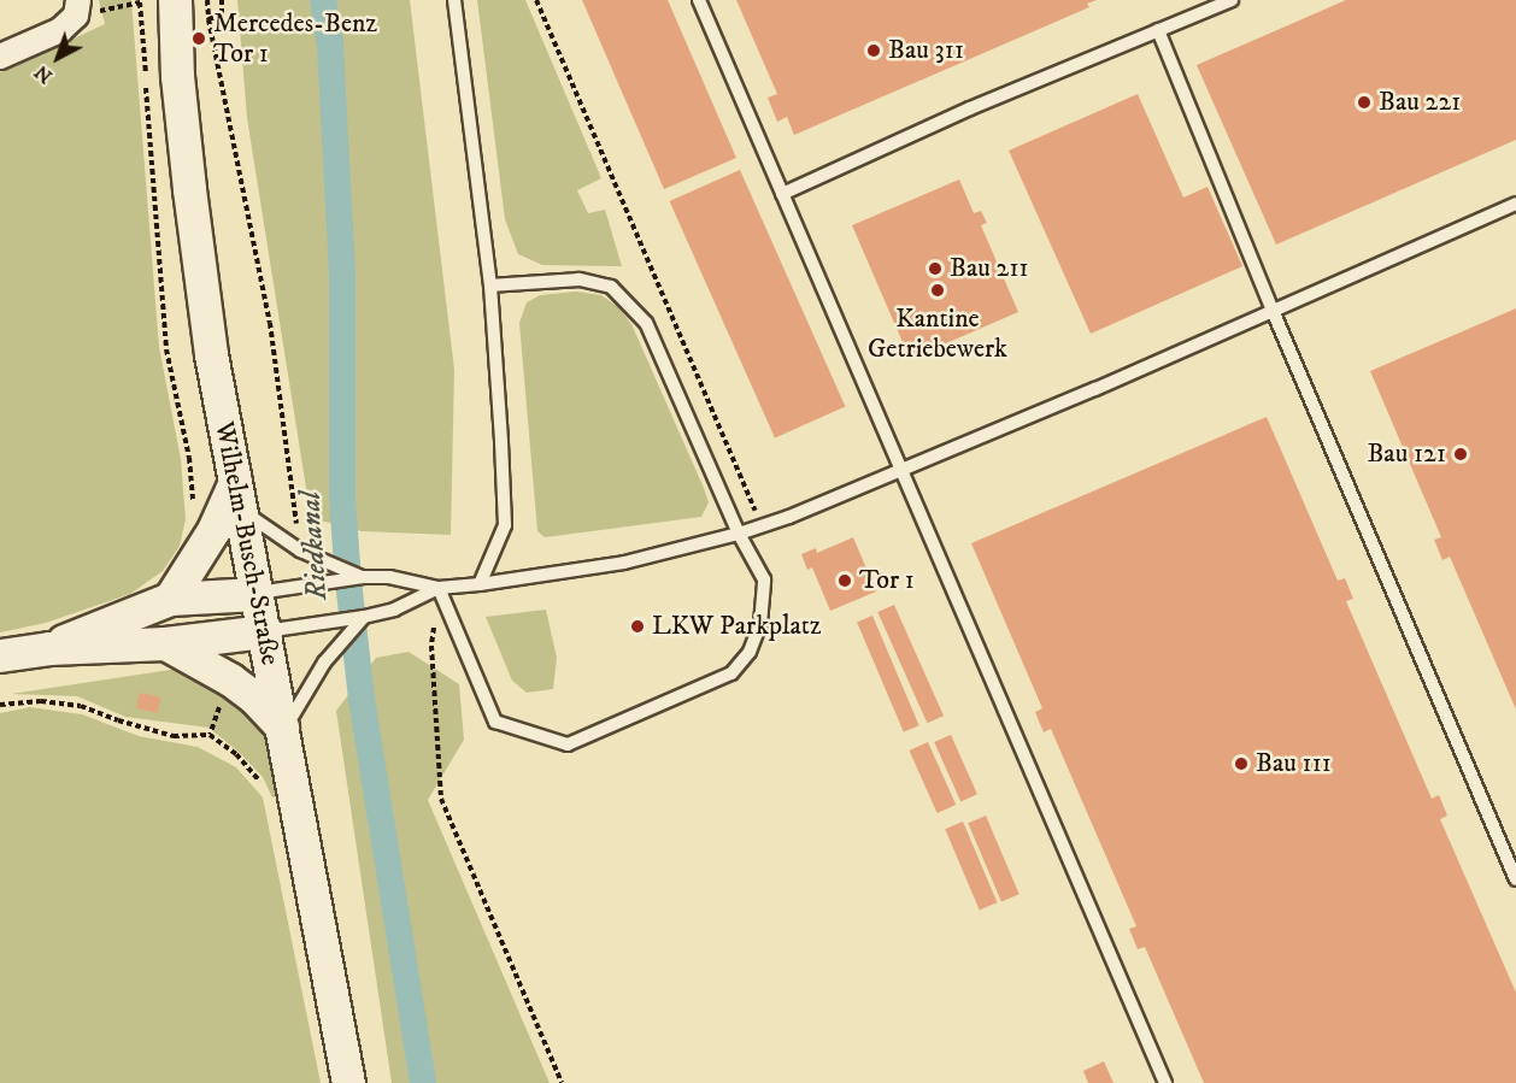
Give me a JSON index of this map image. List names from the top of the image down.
{
  "streets": {
    "main road": ["Wilhelm-Busch-Straße"]
  },
  "water": ["Riedkanal"],
  "places": [
    "Mercedes-Benz Tor 1",
    "Bau 311",
    "Bau 221",
    "Bau 211",
    "Kantine Getriebewerk",
    "Bau 121",
    "Tor 1",
    "LKW Parkplatz",
    "Bau 111"
  ],
  "north": "bottom left"
}
